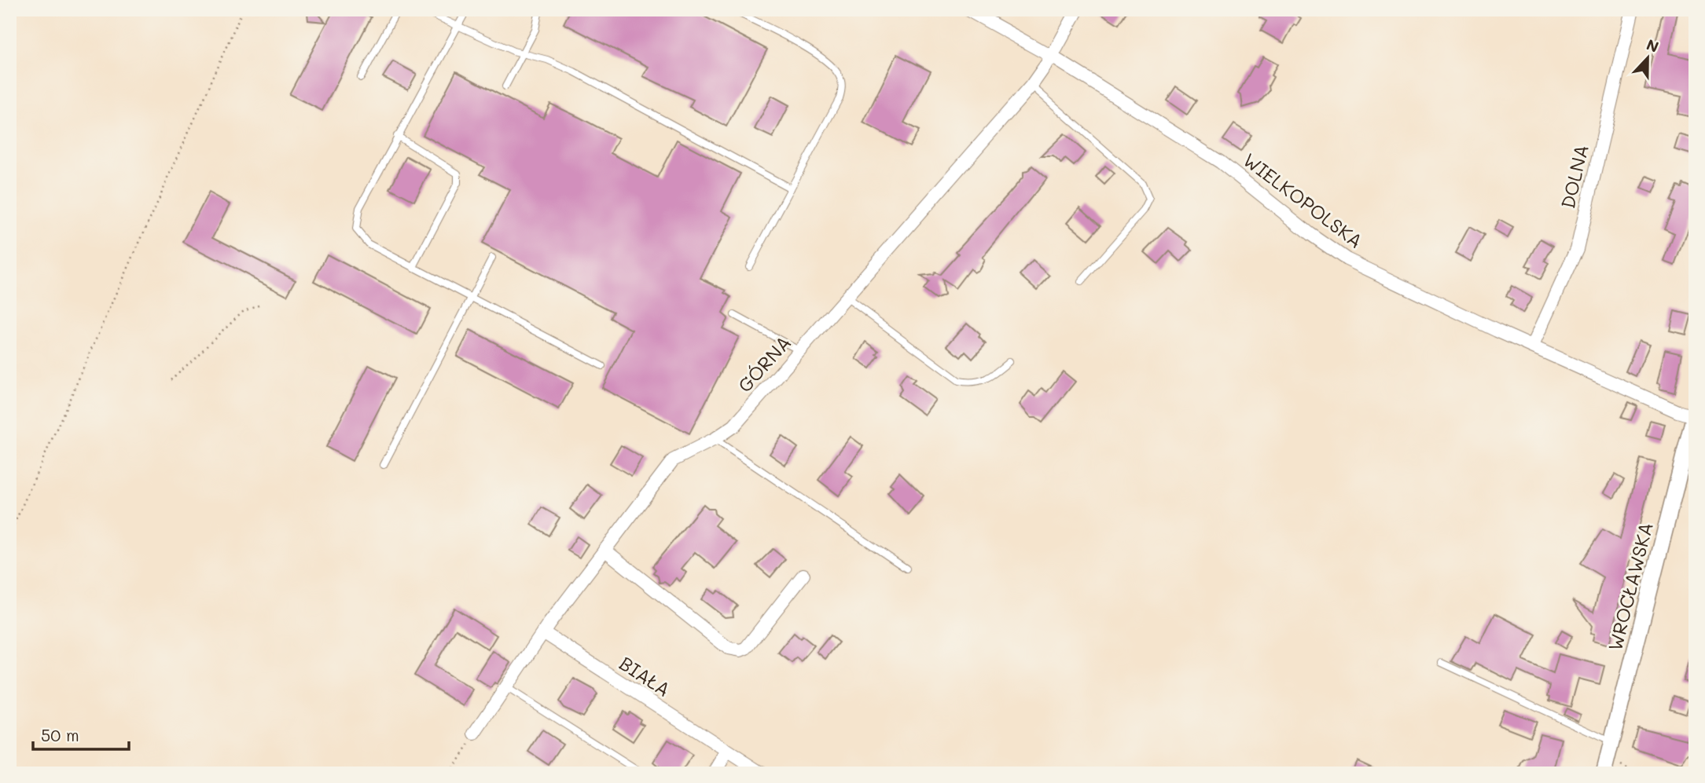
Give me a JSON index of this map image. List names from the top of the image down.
{
  "streets": {
    "street": [
      "DOLNA",
      "WIELKOPOLSKA",
      "GÓRNA",
      "WROCŁAWSKA",
      "BIAŁA"
    ]
  },
  "crossings": [
    ["DOLNA", "WIELKOPOLSKA"],
    ["WIELKOPOLSKA", "GÓRNA"],
    ["WIELKOPOLSKA", "WROCŁAWSKA"],
    ["GÓRNA", "BIAŁA"]
  ],
  "scale_bar": "50 m",
  "north": "top"
}
